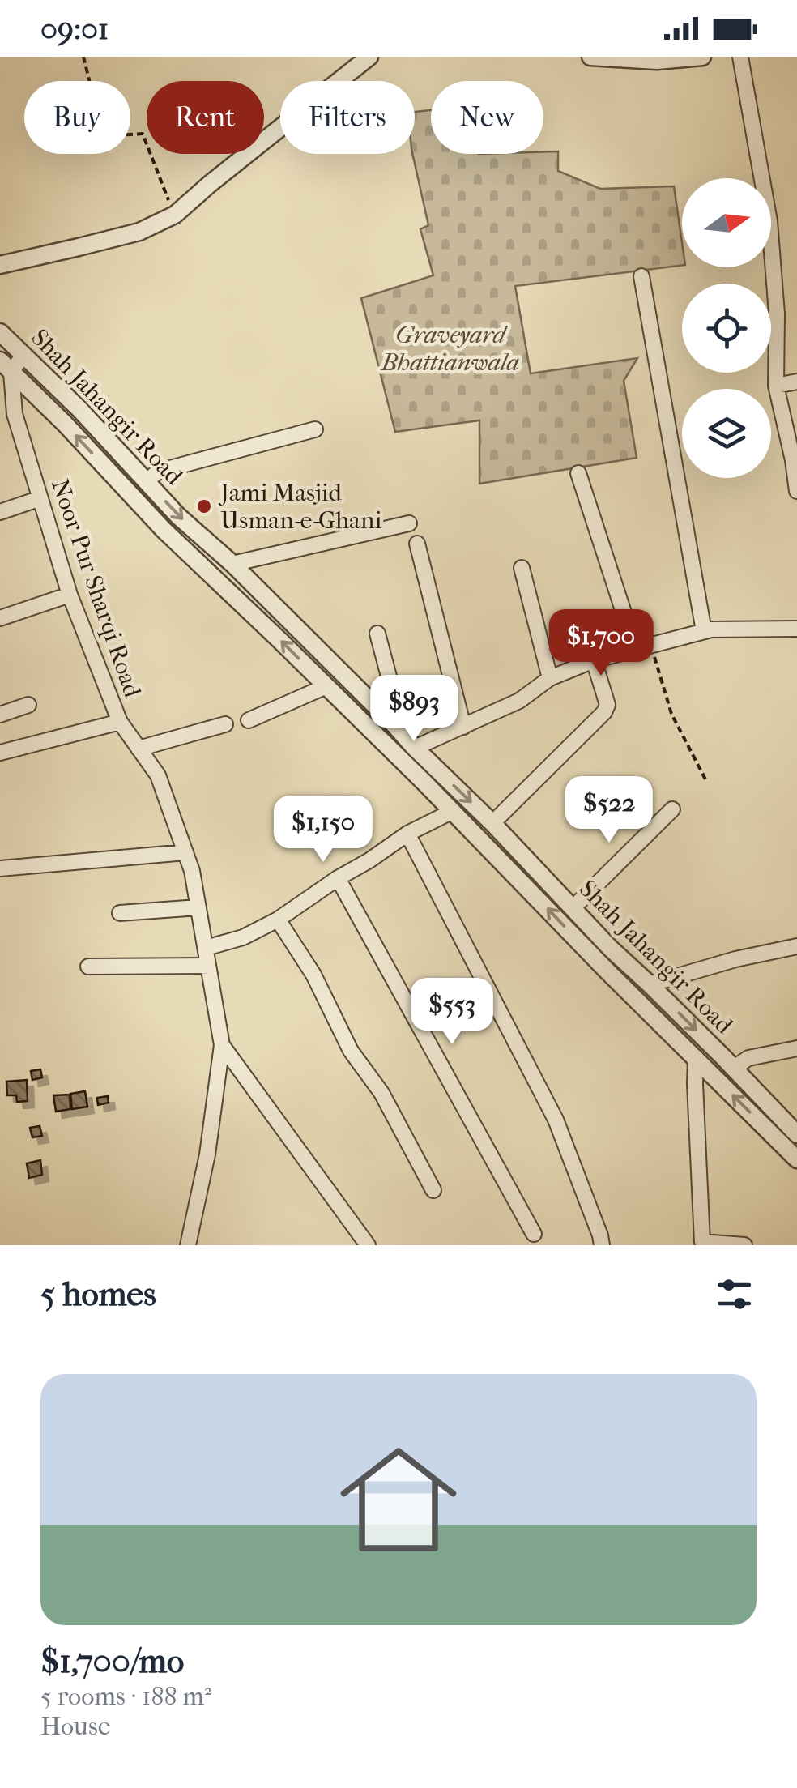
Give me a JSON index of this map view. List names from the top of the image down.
{
  "streets": {
    "street": ["Shah Jahangir Road", "Noor Pur Sharqi Road"]
  },
  "crossings": [
    ["Shah Jahangir Road", "Noor Pur Sharqi Road"]
  ],
  "parks": ["Graveyard Bhattianwala"],
  "places": ["Jami Masjid Usman-e-Ghani"],
  "north": "right",
  "page": {
    "status": "09:01",
    "chip": [
      "Buy",
      "Rent",
      "Filters",
      "New"
    ],
    "price": [
      "$1,700",
      "$893",
      "$522",
      "$1,150",
      "$553"
    ],
    "heading": "5 homes",
    "list": [
      {
        "name": "$1,700/mo",
        "note": "5 rooms · 188 m² · House"
      }
    ]
  }
}
